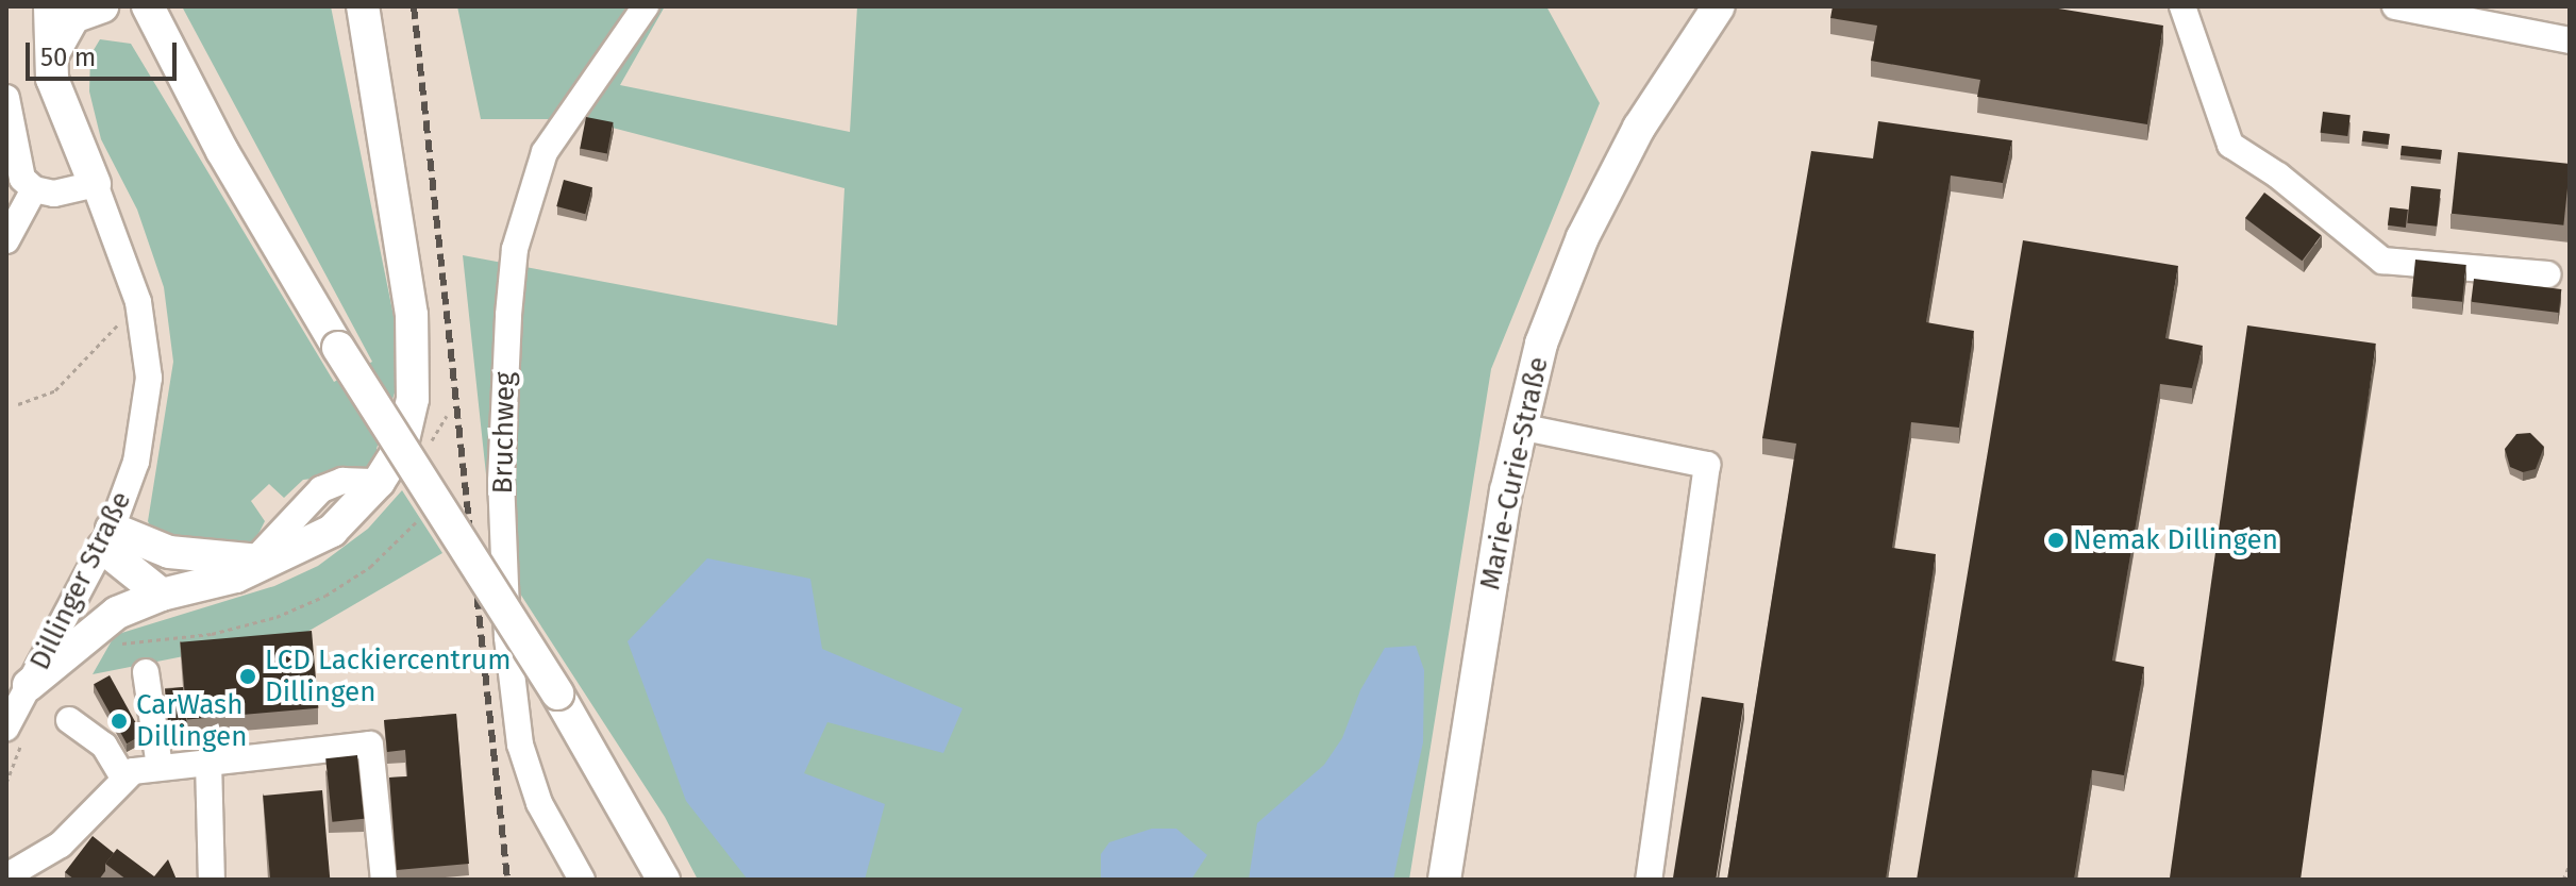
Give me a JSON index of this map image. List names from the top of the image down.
{
  "streets": {
    "main road": ["Marie-Curie-Straße"],
    "street": ["Bruchweg", "Dillinger Straße"]
  },
  "places": ["Nemak Dillingen", "LCD Lackiercentrum Dillingen", "CarWash Dillingen"],
  "scale_bar": "50 m"
}
